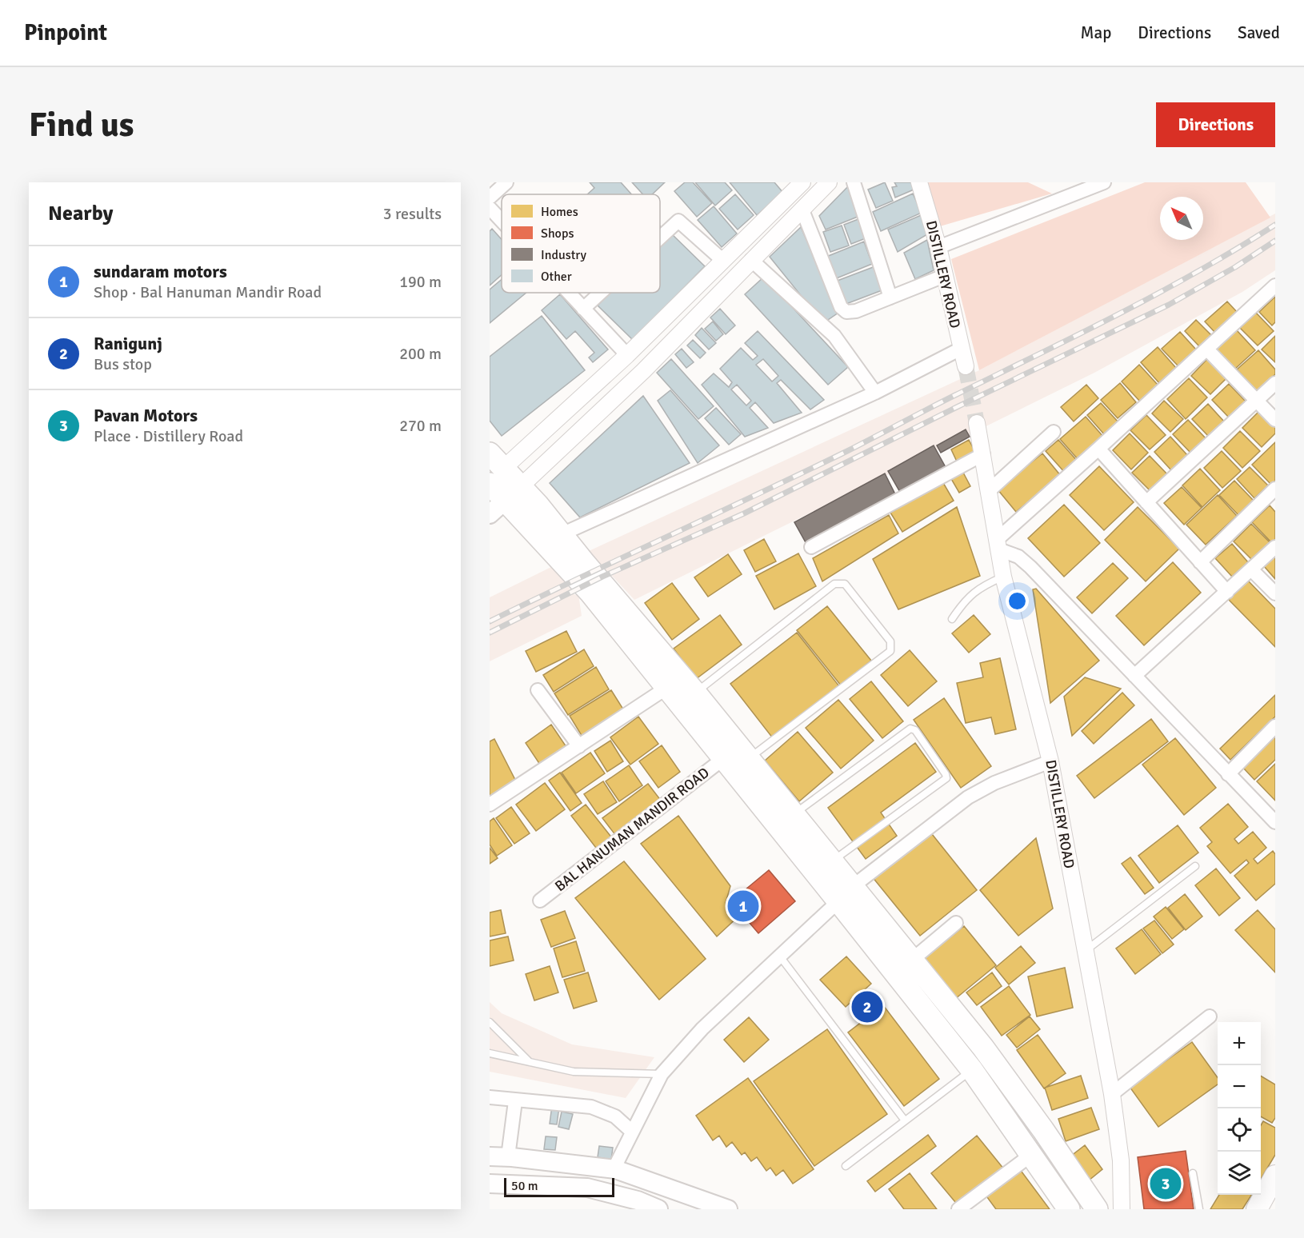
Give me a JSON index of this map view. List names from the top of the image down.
{
  "streets": {
    "street": ["DISTILLERY ROAD", "BAL HANUMAN MANDIR ROAD"]
  },
  "legend": [
    "Homes",
    "Shops",
    "Industry",
    "Other"
  ],
  "scale_bar": "50 m",
  "north": "top left",
  "page": {
    "header": "Pinpoint",
    "nav": ["Map", "Directions", "Saved"],
    "buttons": "Directions",
    "title": "Find us",
    "heading": ["Nearby", "3 results"],
    "list": [
      {
        "mark": "1",
        "name": "sundaram motors",
        "note": "Shop · Bal Hanuman Mandir Road",
        "value": "190 m"
      },
      {
        "mark": "2",
        "name": "Ranigunj",
        "note": "Bus stop",
        "value": "200 m"
      },
      {
        "mark": "3",
        "name": "Pavan Motors",
        "note": "Place · Distillery Road",
        "value": "270 m"
      }
    ],
    "pins": ["1", "2", "3"],
    "map_buttons": ["+", "−"],
    "scale": "50 m"
  }
}
